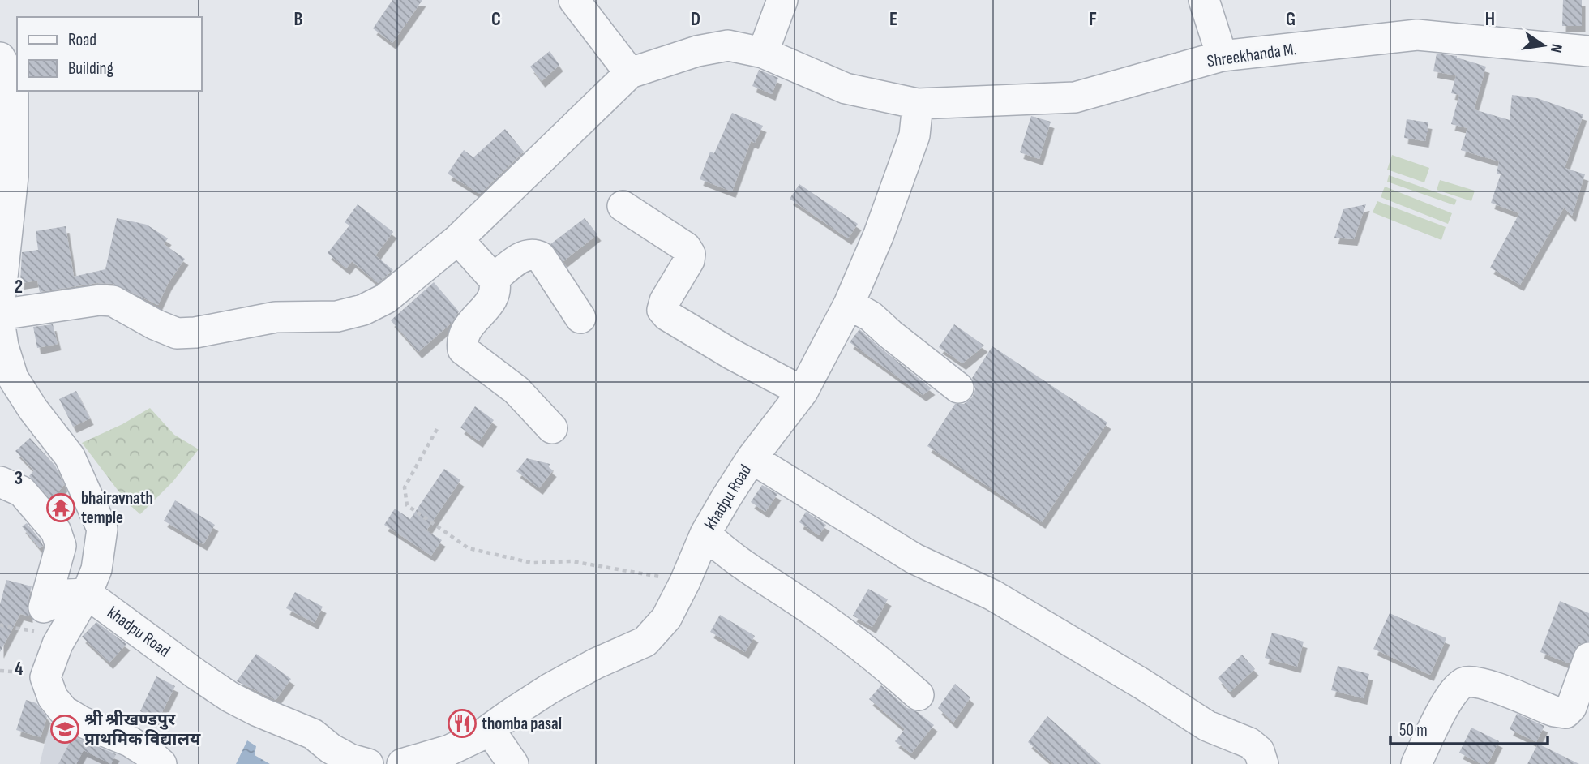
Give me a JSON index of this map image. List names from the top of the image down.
{
  "streets": {
    "street": ["Shreekhanda M.", "khadpu Road"]
  },
  "crossings": [
    ["Shreekhanda M.", "khadpu Road"]
  ],
  "places": {
    "temple": ["bhairavnath temple"],
    "restaurant": ["thomba pasal"],
    "school or university": ["श्री श्रीखण्डपुर प्राथमिक विद्यालय"]
  },
  "legend": ["Road", "Building"],
  "scale_bar": "50 m",
  "north": "right",
  "grid": {
    "columns": [
      "B",
      "C",
      "D",
      "E",
      "F",
      "G",
      "H"
    ],
    "rows": ["2", "3", "4"]
  }
}
